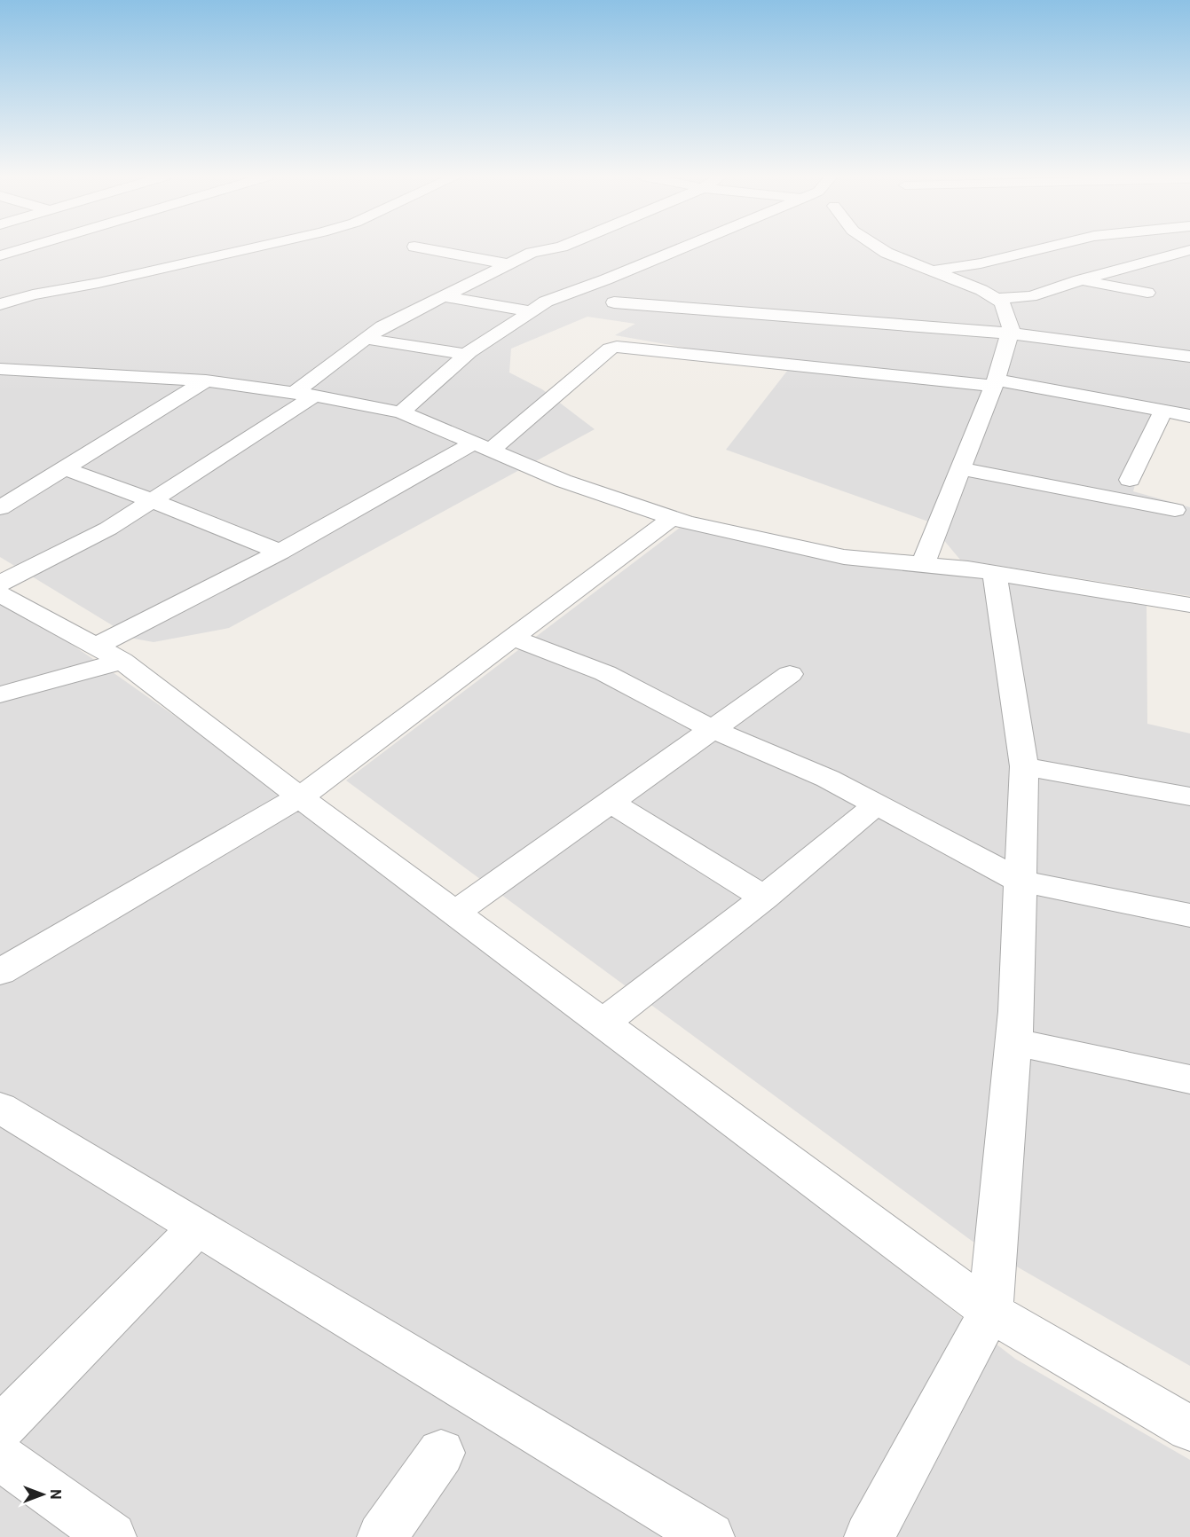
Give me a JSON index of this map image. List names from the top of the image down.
{
  "north": "right"
}
